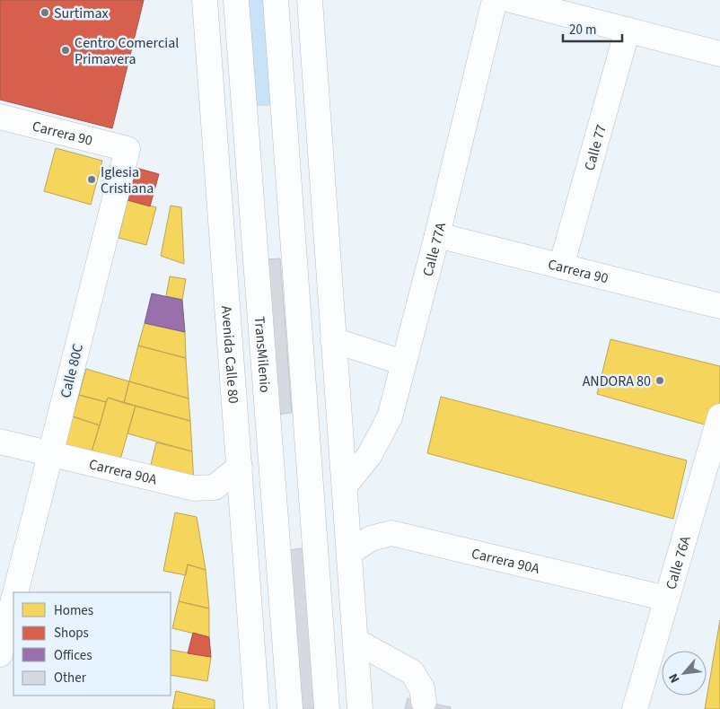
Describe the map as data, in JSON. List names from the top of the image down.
{
  "streets": {
    "main road": [
      "Carrera 90",
      "Calle 77",
      "Calle 77A",
      "Avenida Calle 80",
      "TransMilenio",
      "Calle 80C",
      "Carrera 90A",
      "Calle 76A"
    ]
  },
  "crossings": [
    ["Carrera 90", "Calle 77"],
    ["Carrera 90", "Calle 77A"],
    ["Carrera 90", "Calle 80C"],
    ["Avenida Calle 80", "Carrera 90A"],
    ["Calle 80C", "Carrera 90A"],
    ["Carrera 90A", "Calle 76A"]
  ],
  "places": [
    "Surtimax",
    "Centro Comercial Primavera",
    "Iglesia Cristiana",
    "ANDORA 80"
  ],
  "legend": [
    "Homes",
    "Shops",
    "Offices",
    "Other"
  ],
  "scale_bar": "20 m",
  "north": "bottom left"
}
